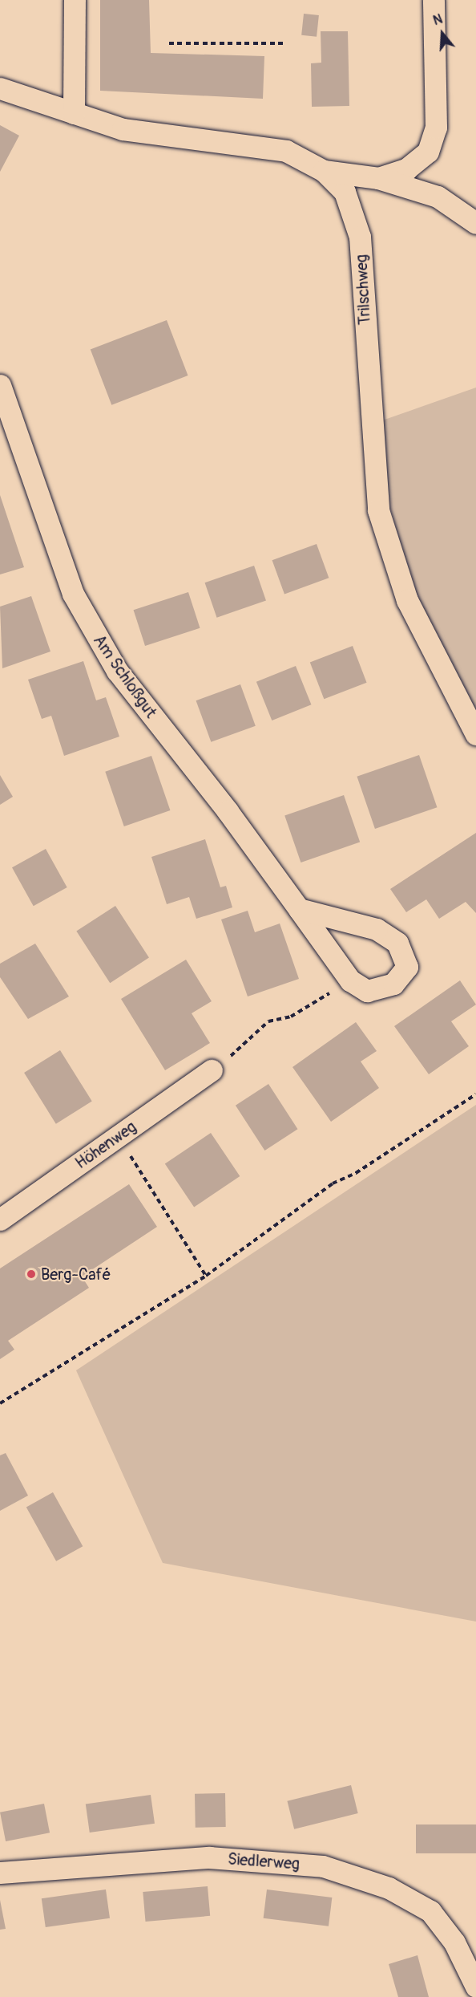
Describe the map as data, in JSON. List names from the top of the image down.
{
  "streets": {
    "street": [
      "Trilschweg",
      "Am Schloßgut",
      "Höhenweg",
      "Siedlerweg"
    ]
  },
  "places": ["Berg-Café"],
  "north": "top"
}
